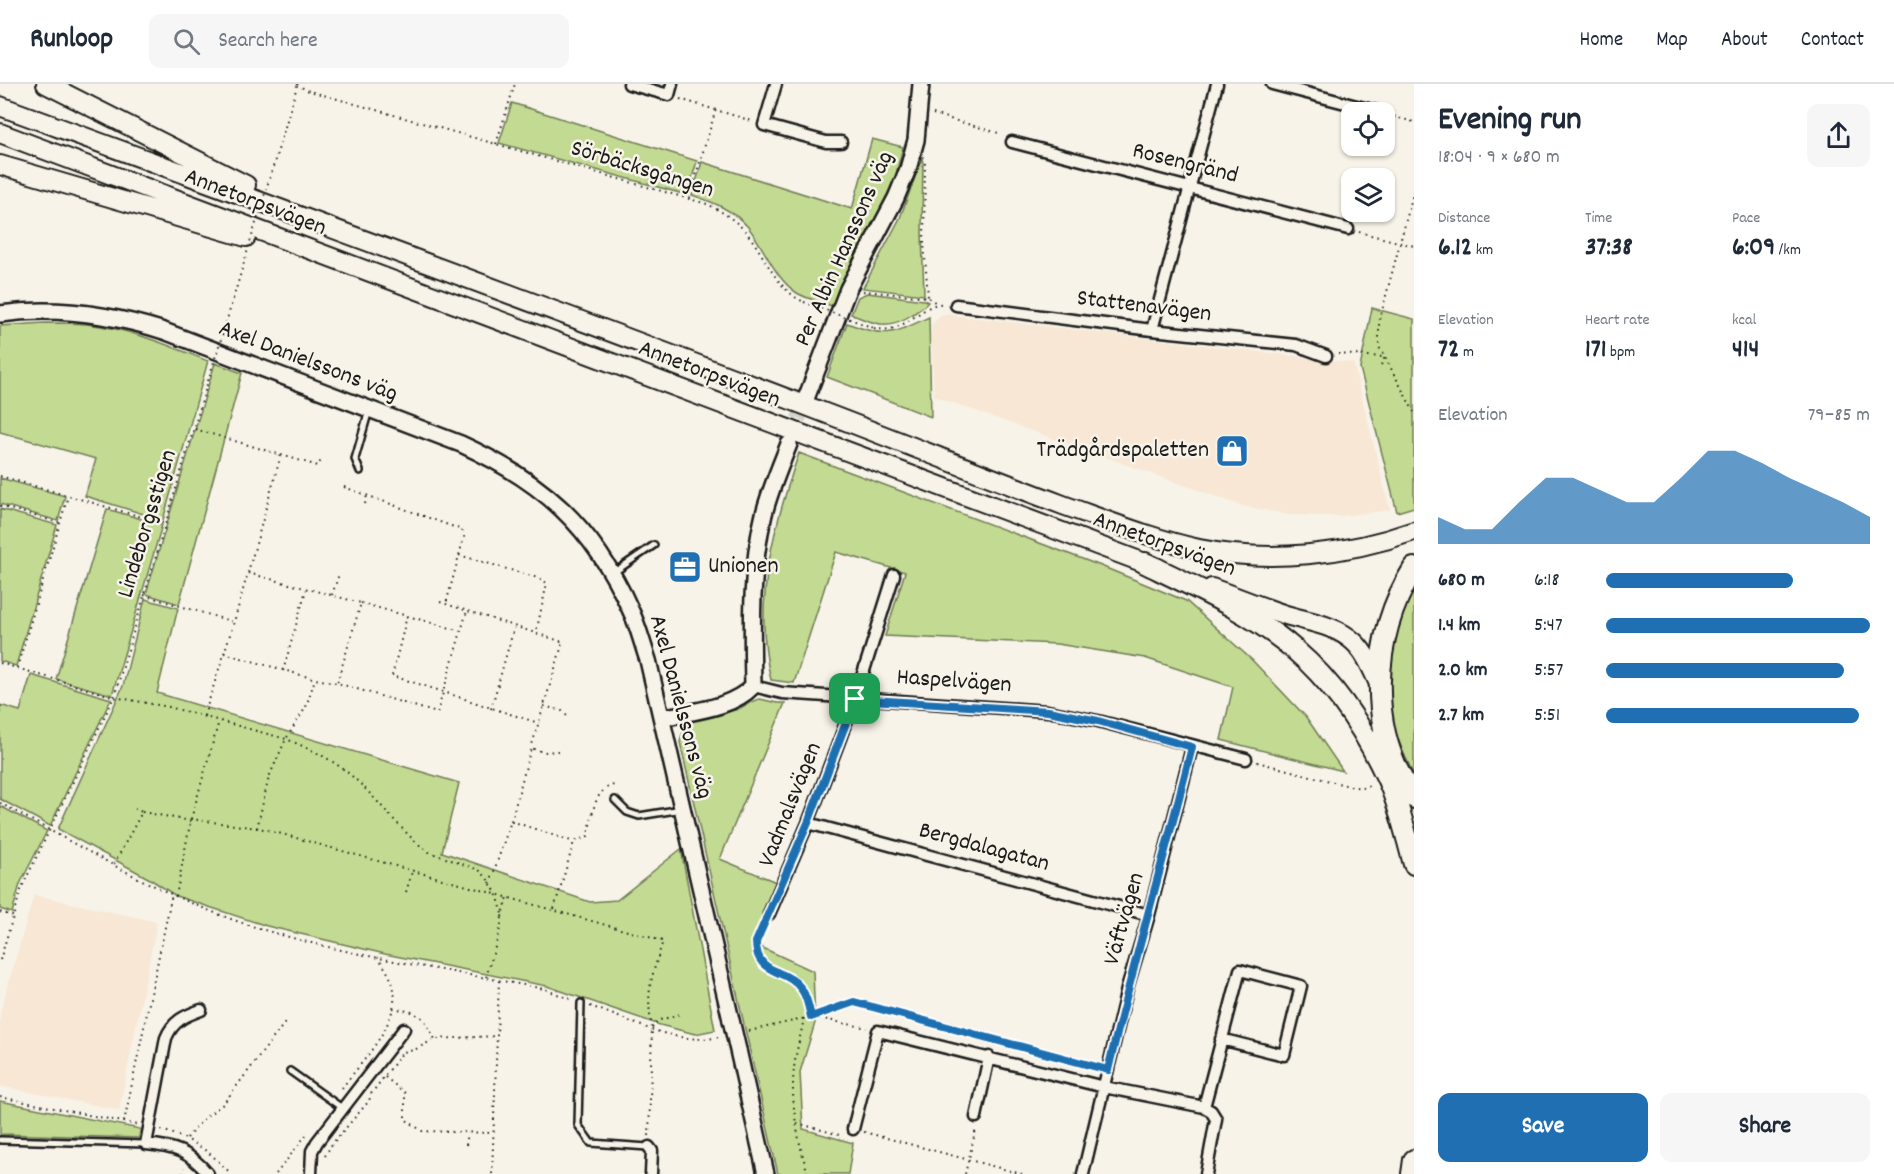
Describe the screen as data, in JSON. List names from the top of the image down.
{
  "streets": {
    "main road": ["Annetorpsvägen"],
    "street": [
      "Rosengränd",
      "Per Albin Hanssons väg",
      "Stattenavägen",
      "Axel Danielssons väg",
      "Haspelvägen",
      "Vadmalsvägen",
      "Bergdalagatan",
      "Väftvägen"
    ],
    "path": ["Sörbäcksgången", "Lindeborgsstigen"]
  },
  "crossings": [
    ["Sörbäcksgången", "Lindeborgsstigen"],
    ["Haspelvägen", "Vadmalsvägen"],
    ["Haspelvägen", "Väftvägen"],
    ["Vadmalsvägen", "Bergdalagatan"],
    ["Bergdalagatan", "Väftvägen"]
  ],
  "places": {
    "shop": ["Trädgårdspaletten"],
    "office": ["Unionen"]
  },
  "page": {
    "header": "Runloop",
    "search": "Search here",
    "nav": [
      "Home",
      "Map",
      "About",
      "Contact"
    ],
    "heading": ["Evening run", "18:04 · 9 × 680 m"],
    "stats": [
      ["Distance", "6.12 km"],
      ["Time", "37:38"],
      ["Pace", "6:09 /km"],
      ["Elevation", "72 m"],
      ["Heart rate", "171 bpm"],
      ["kcal", "414"]
    ],
    "chart": ["Elevation", "79–85 m"],
    "list": [
      {
        "name": "680 m",
        "note": "6:18"
      },
      {
        "name": "1.4 km",
        "note": "5:47"
      },
      {
        "name": "2.0 km",
        "note": "5:57"
      },
      {
        "name": "2.7 km",
        "note": "5:51"
      }
    ],
    "buttons": ["Save", "Share"]
  }
}
